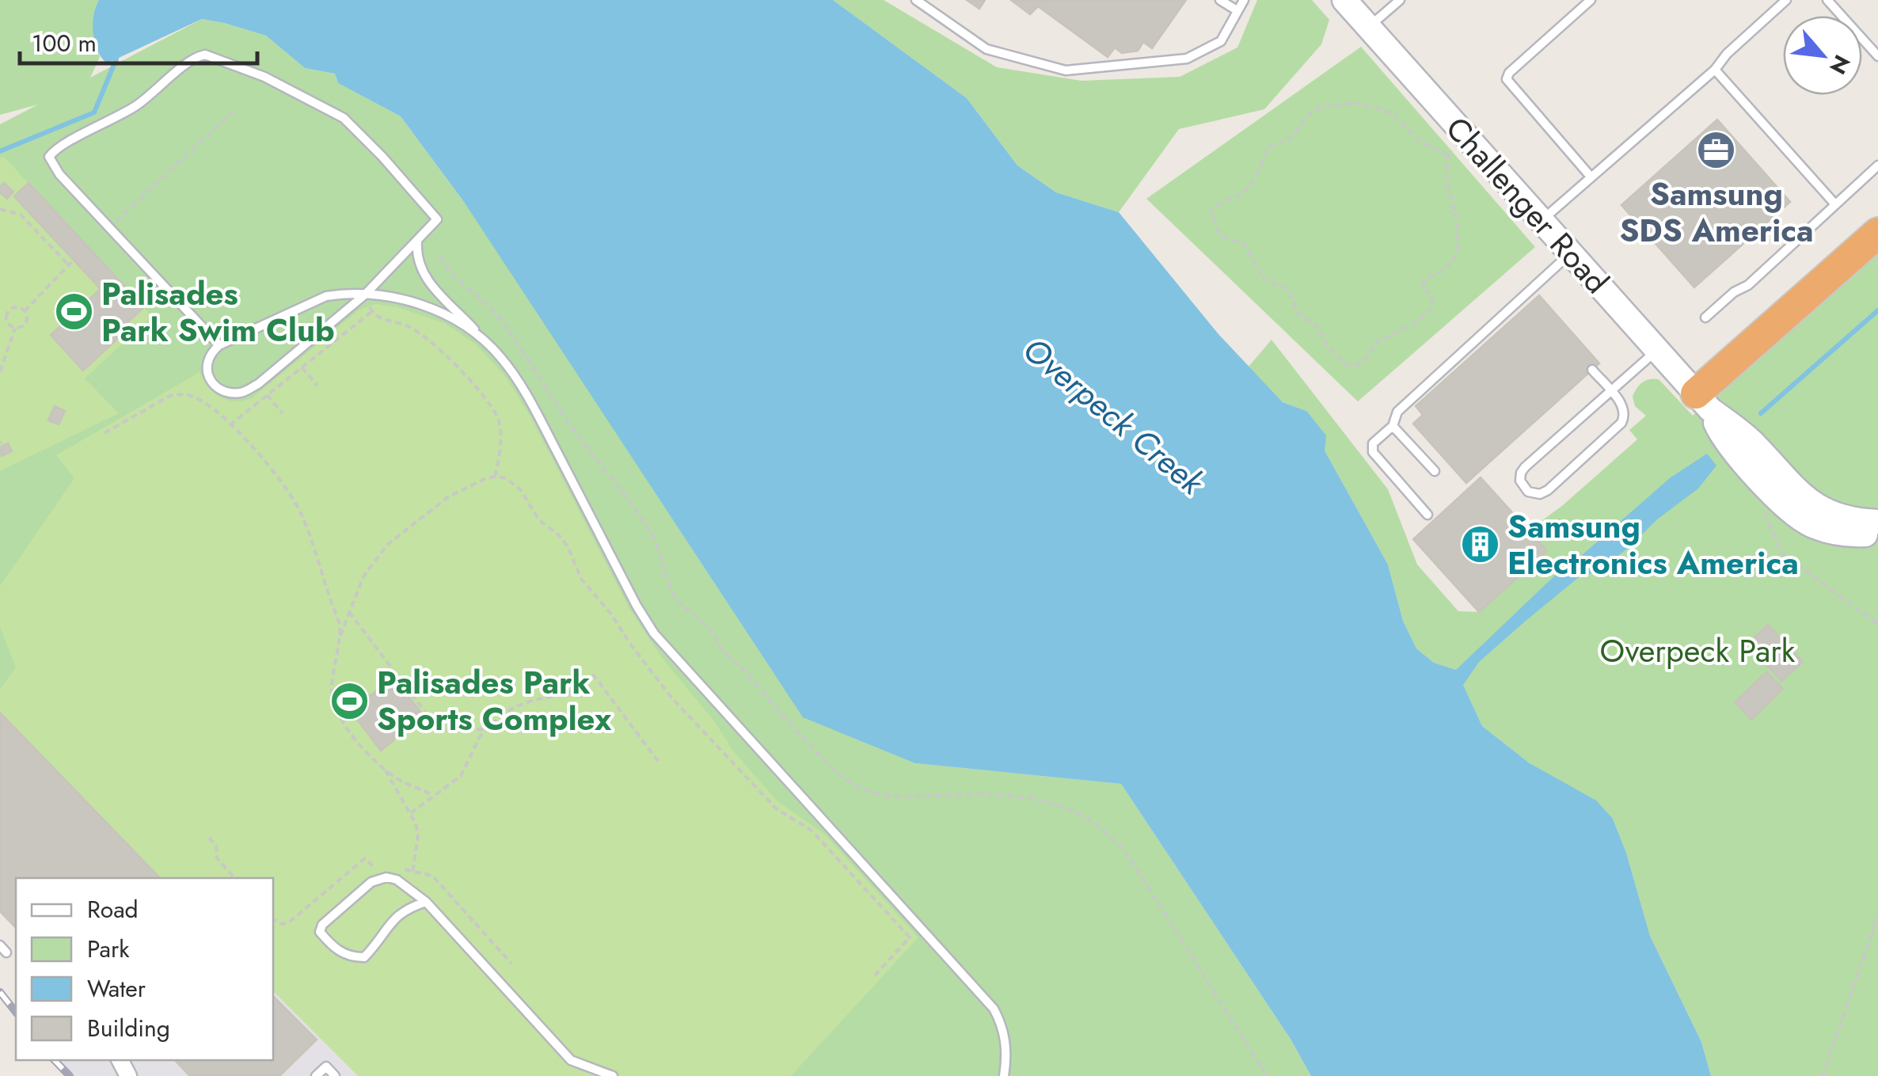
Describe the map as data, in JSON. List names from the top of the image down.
{
  "streets": {
    "main road": ["Challenger Road"]
  },
  "water": ["Overpeck Creek"],
  "parks": ["Overpeck Park"],
  "places": {
    "office": ["Samsung SDS America"],
    "sports": ["Palisades Park Swim Club", "Palisades Park Sports Complex"],
    "building": ["Samsung Electronics America"]
  },
  "legend": [
    "Road",
    "Park",
    "Water",
    "Building"
  ],
  "scale_bar": "100 m",
  "north": "bottom right"
}
